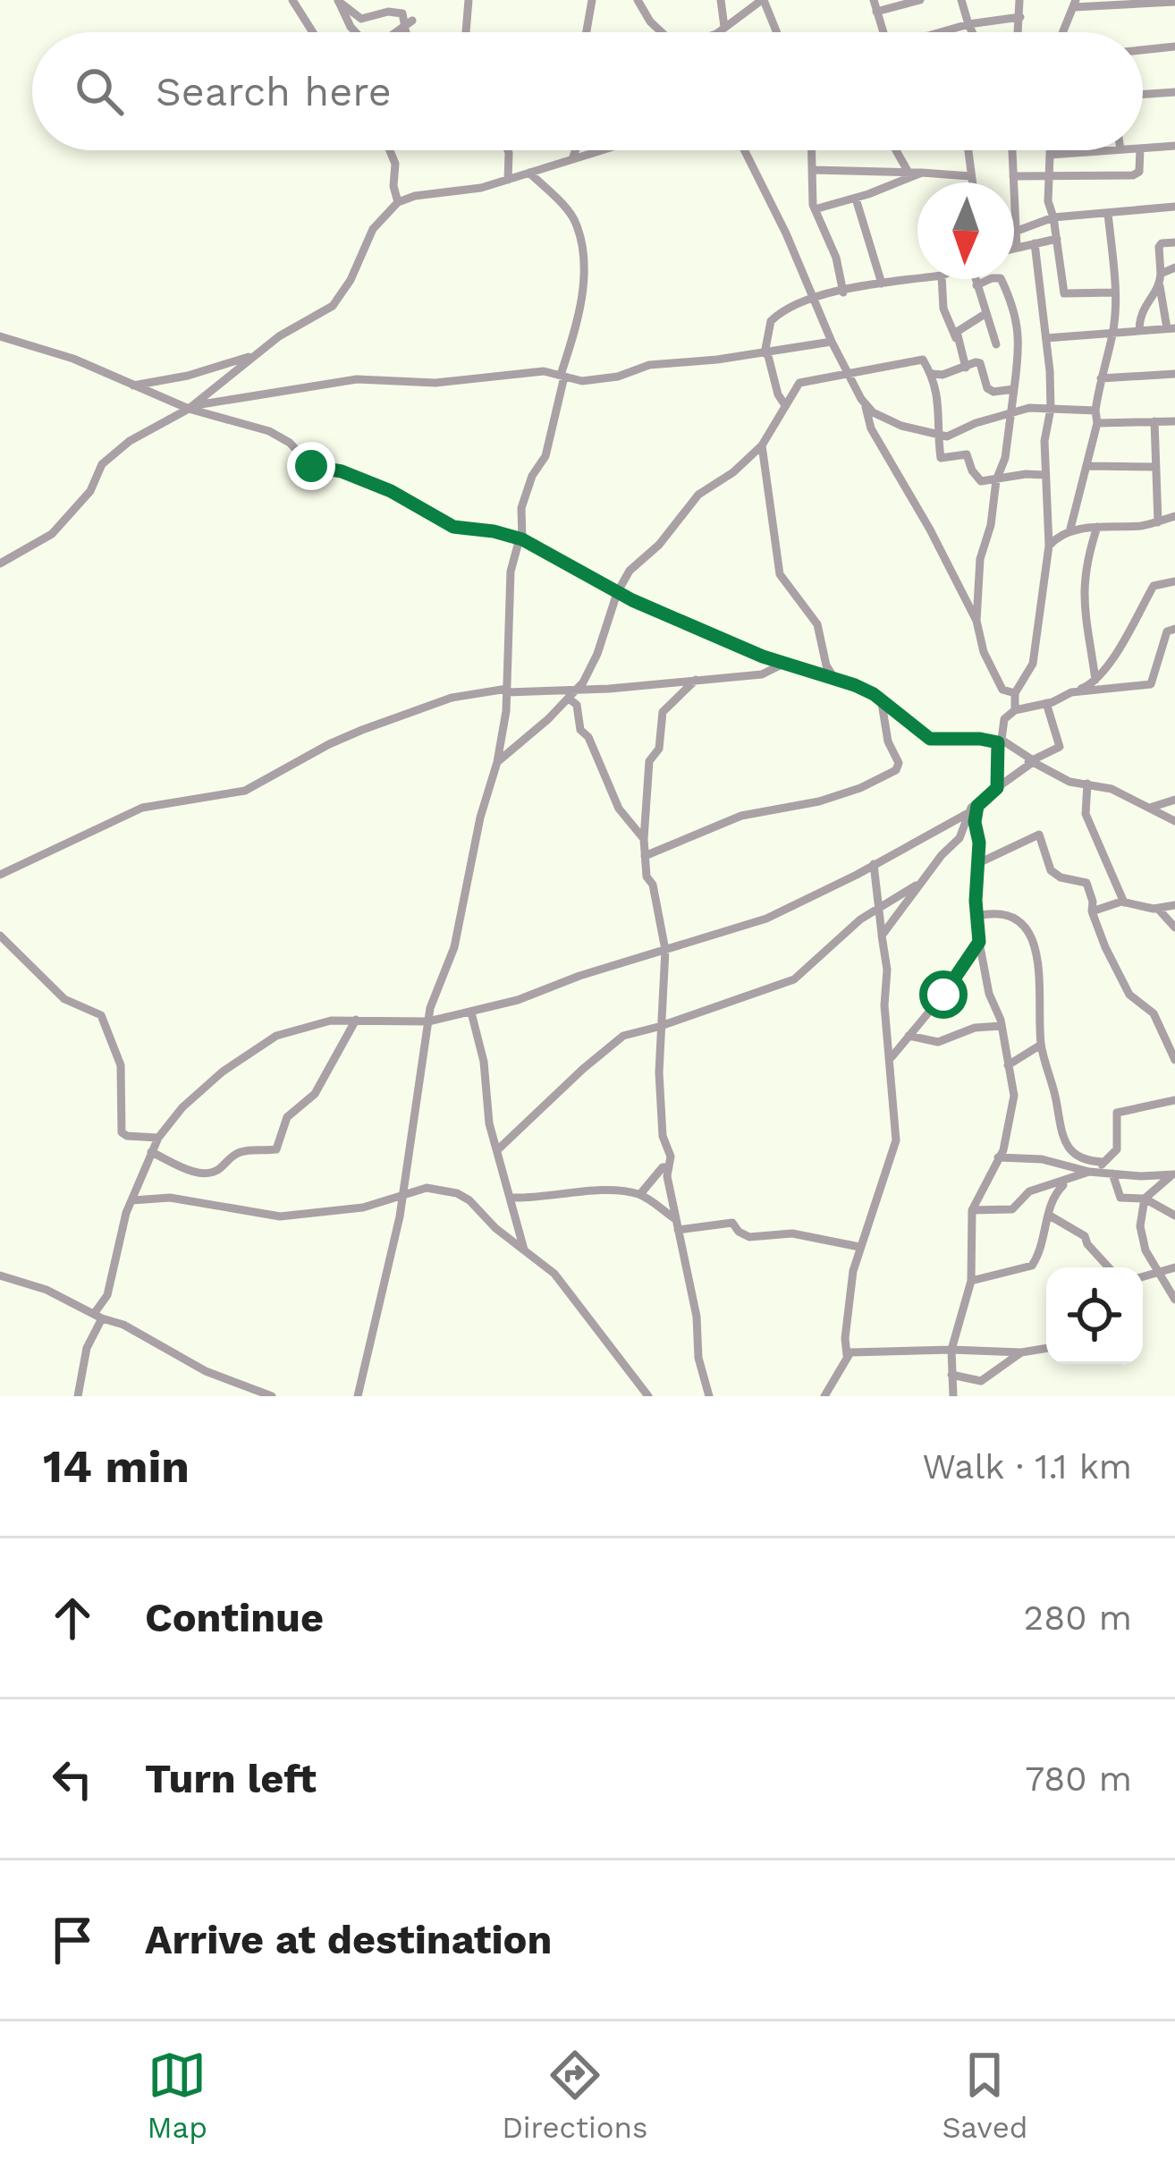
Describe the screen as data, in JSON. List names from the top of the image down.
{
  "north": "bottom",
  "page": {
    "search": "Search here",
    "heading": ["14 min", "Walk · 1.1 km"],
    "list": [
      ["Continue", "280 m"],
      ["Turn left", "780 m"],
      "Arrive at destination"
    ],
    "nav": ["Map", "Directions", "Saved"]
  }
}
